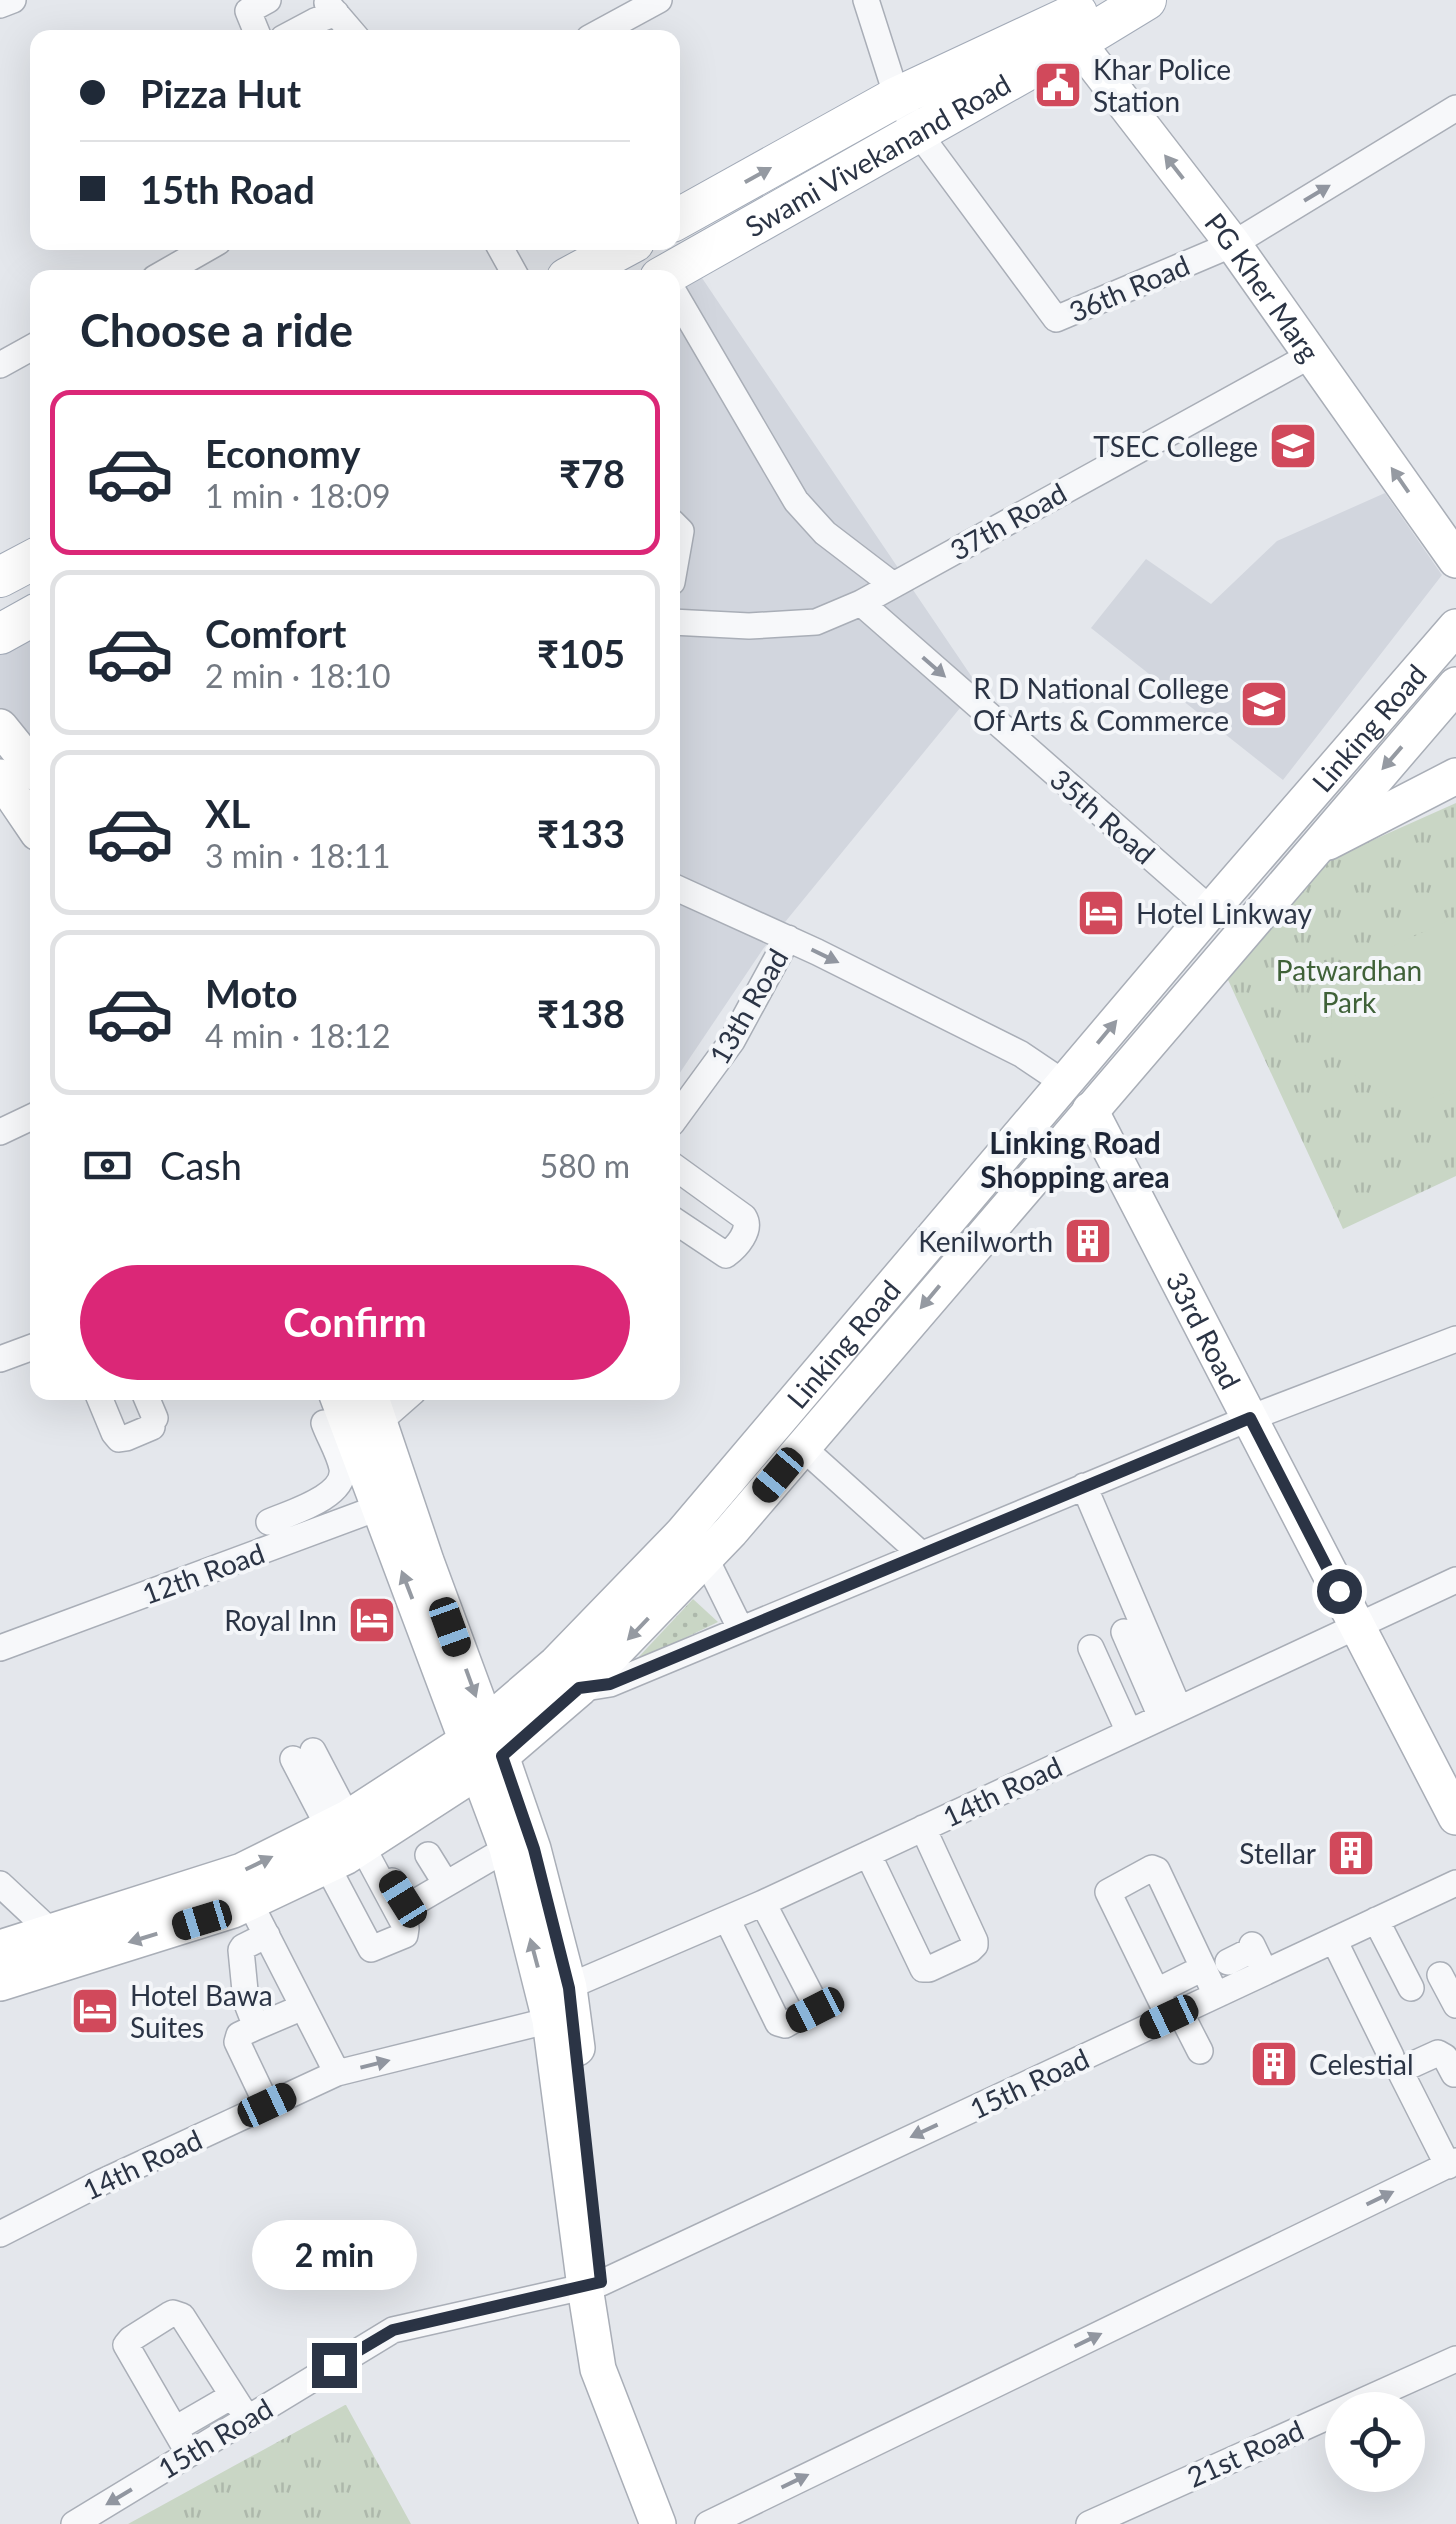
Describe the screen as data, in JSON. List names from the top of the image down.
{
  "streets": {
    "main road": [
      "Swami Vivekanand Road",
      "PG Kher Marg",
      "Linking Road",
      "33rd Road"
    ],
    "street": [
      "36th Road",
      "37th Road",
      "35th Road",
      "13th Road",
      "12th Road",
      "14th Road",
      "15th Road",
      "21st Road"
    ]
  },
  "crossings": [
    ["Swami Vivekanand Road", "36th Road"],
    ["Swami Vivekanand Road", "PG Kher Marg"],
    ["36th Road", "PG Kher Marg"],
    ["PG Kher Marg", "37th Road"],
    ["37th Road", "35th Road"],
    ["Linking Road", "35th Road"],
    ["Linking Road", "33rd Road"],
    ["33rd Road", "14th Road"]
  ],
  "one_way": [
    "36th Road",
    "PG Kher Marg",
    "35th Road",
    "15th Road"
  ],
  "districts": ["Linking Road Shopping area"],
  "parks": ["Patwardhan Park"],
  "places": {
    "public building": ["Khar Police Station"],
    "school or university": ["TSEC College", "R D National College Of Arts & Commerce"],
    "hotel": ["Hotel Linkway", "Royal Inn", "Hotel Bawa Suites"],
    "building": ["Kenilworth", "Stellar", "Celestial"]
  },
  "page": {
    "banner": ["Pizza Hut", "15th Road"],
    "heading": "Choose a ride",
    "list": [
      {
        "name": "Economy",
        "note": "1 min · 18:09",
        "value": "₹78"
      },
      {
        "name": "Comfort",
        "note": "2 min · 18:10",
        "value": "₹105"
      },
      {
        "name": "XL",
        "note": "3 min · 18:11",
        "value": "₹133"
      },
      {
        "name": "Moto",
        "note": "4 min · 18:12",
        "value": "₹138"
      }
    ],
    "pay": ["Cash", "580 m"],
    "buttons": "Confirm",
    "bubble": "2 min"
  }
}
